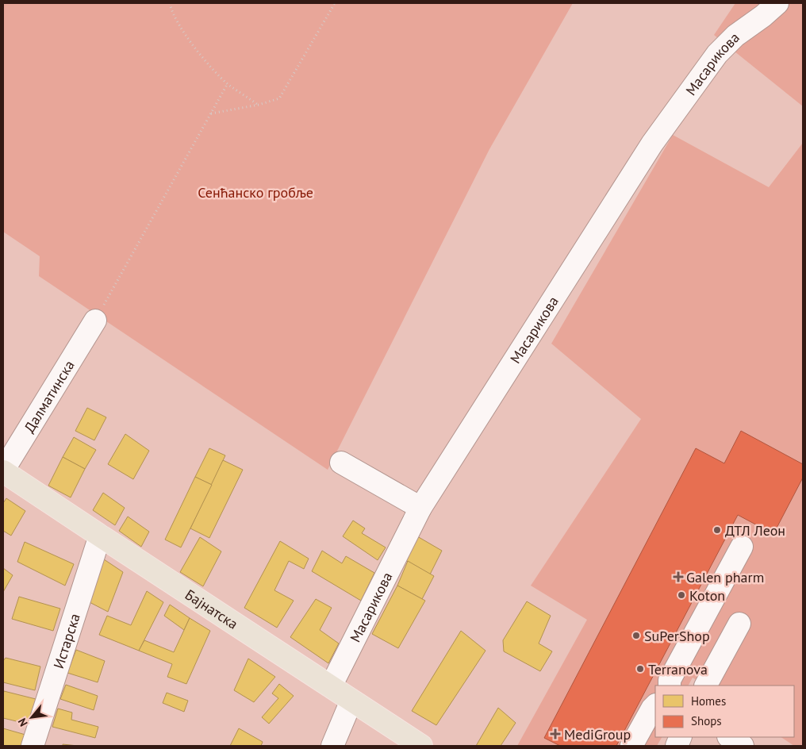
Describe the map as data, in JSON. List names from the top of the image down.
{
  "streets": {
    "main road": ["Бајнатска"],
    "street": ["Масарикова", "Далматинска", "Истарска"]
  },
  "crossings": [
    ["Масарикова", "Бајнатска"],
    ["Далматинска", "Бајнатска"],
    ["Бајнатска", "Истарска"]
  ],
  "parks": ["Сенћанско гробље"],
  "places": {
    "other": [
      "ДТЛ Леон",
      "Koton",
      "SuPerShop",
      "Terranova"
    ],
    "health": ["Galen pharm", "MediGroup"]
  },
  "legend": ["Homes", "Shops"],
  "north": "bottom left"
}
